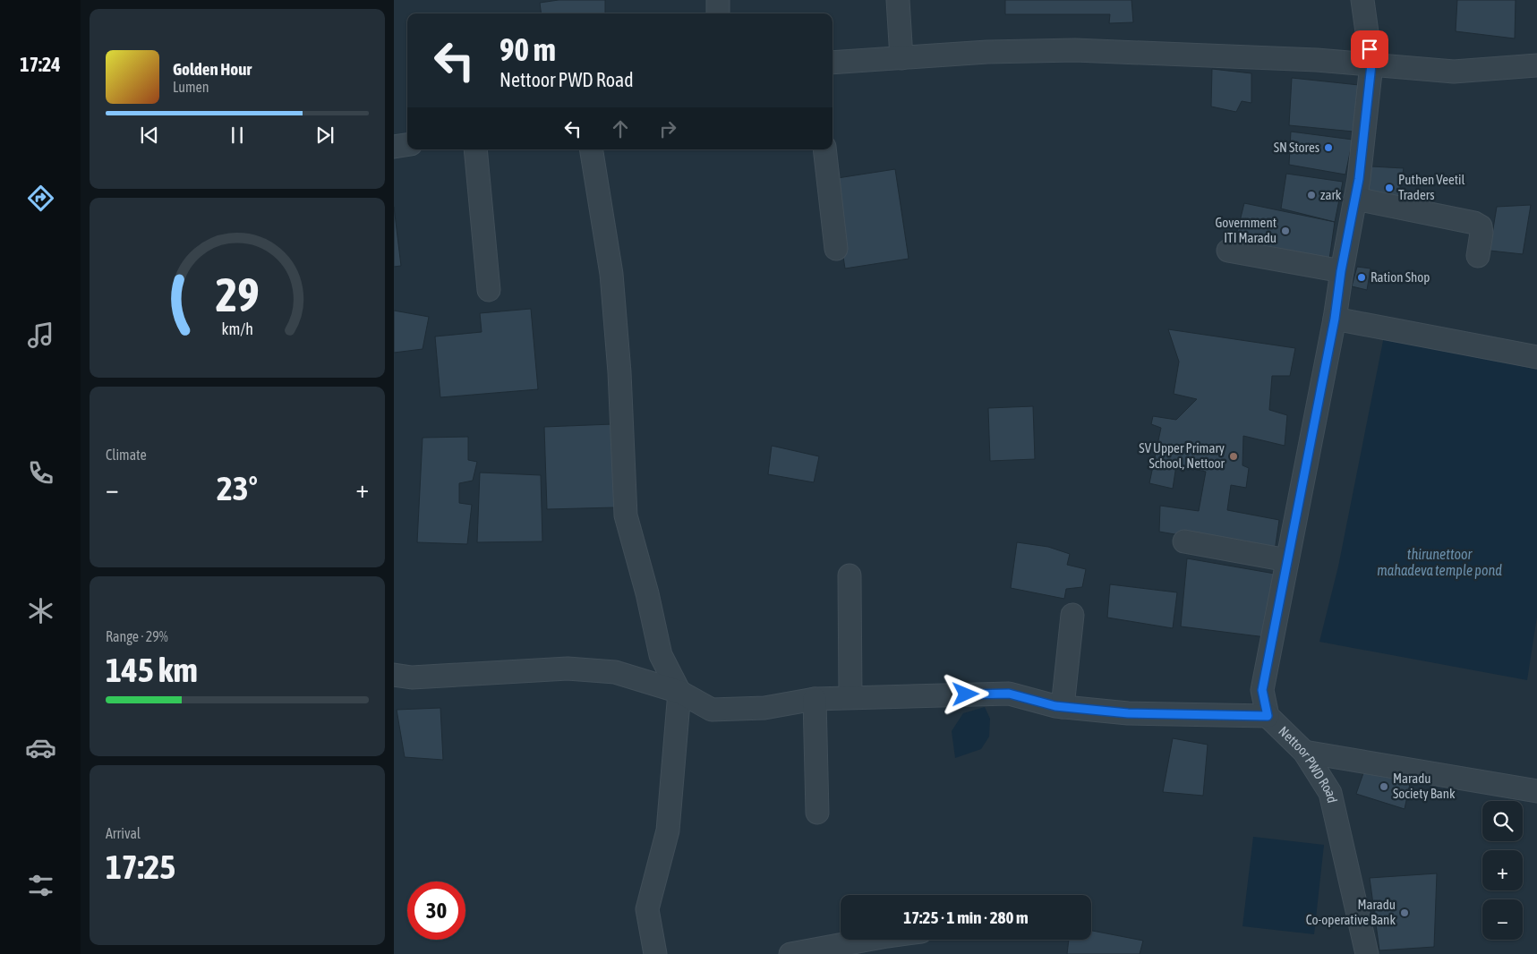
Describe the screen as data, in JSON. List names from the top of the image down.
{
  "streets": {
    "street": ["Nettoor PWD Road"]
  },
  "water": ["thirunettoor mahadeva temple pond"],
  "places": [
    "SN Stores",
    "Puthen Veetil Traders",
    "zark",
    "Government ITI Maradu",
    "Ration Shop",
    "SV Upper Primary School, Nettoor",
    "Maradu Society Bank",
    "Maradu Co-operative Bank"
  ],
  "page": {
    "tabs": "17:24",
    "turn": ["90 m", "Nettoor PWD Road"],
    "song": ["Golden Hour", "Lumen"],
    "tile": [
      "Climate",
      ["Range · 29%", "145 km"],
      ["Arrival", "17:25"]
    ],
    "heat": ["−", "23°", "+"],
    "map_buttons": ["+", "−"],
    "limit": "30",
    "trip": "17:25 · 1 min · 280 m",
    "gauge": ["29", "km/h"]
  }
}
